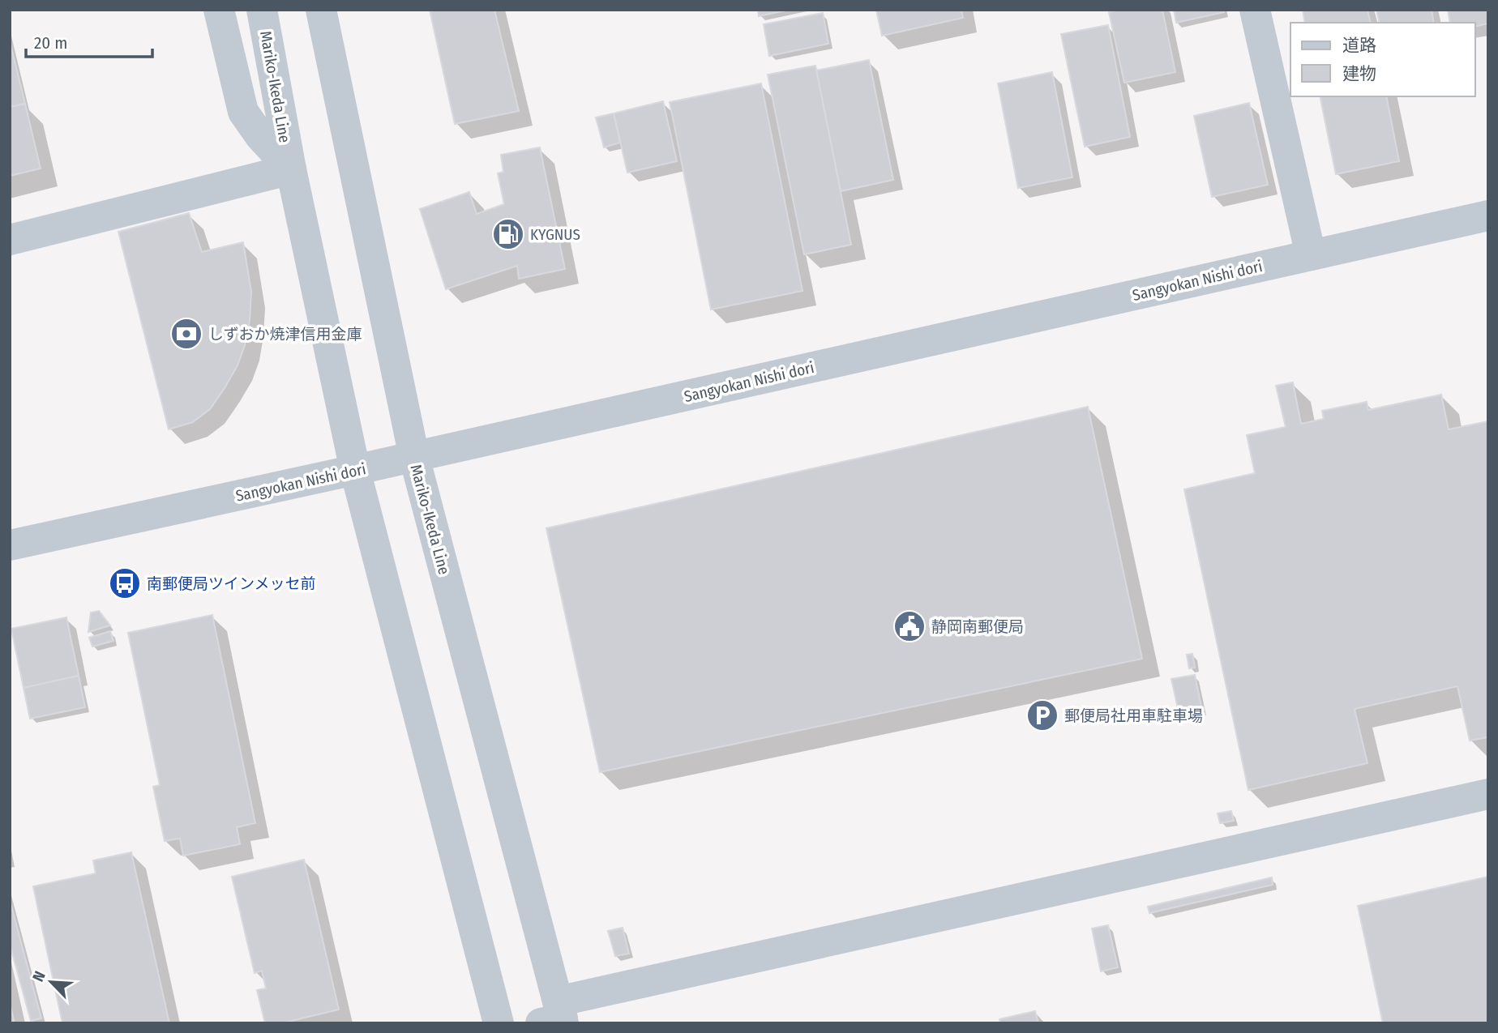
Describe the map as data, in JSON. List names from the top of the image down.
{
  "streets": {
    "street": ["Mariko-Ikeda Line", "Sangyokan Nishi dori"]
  },
  "crossings": [
    ["Mariko-Ikeda Line", "Sangyokan Nishi dori"]
  ],
  "places": {
    "fuel station": ["KYGNUS"],
    "bank": ["しずおか焼津信用金庫"],
    "bus stop": ["南郵便局ツインメッセ前"],
    "public building": ["静岡南郵便局"],
    "parking": ["郵便局社用車駐車場"]
  },
  "legend": ["道路", "建物"],
  "scale_bar": "20 m",
  "north": "top left"
}
